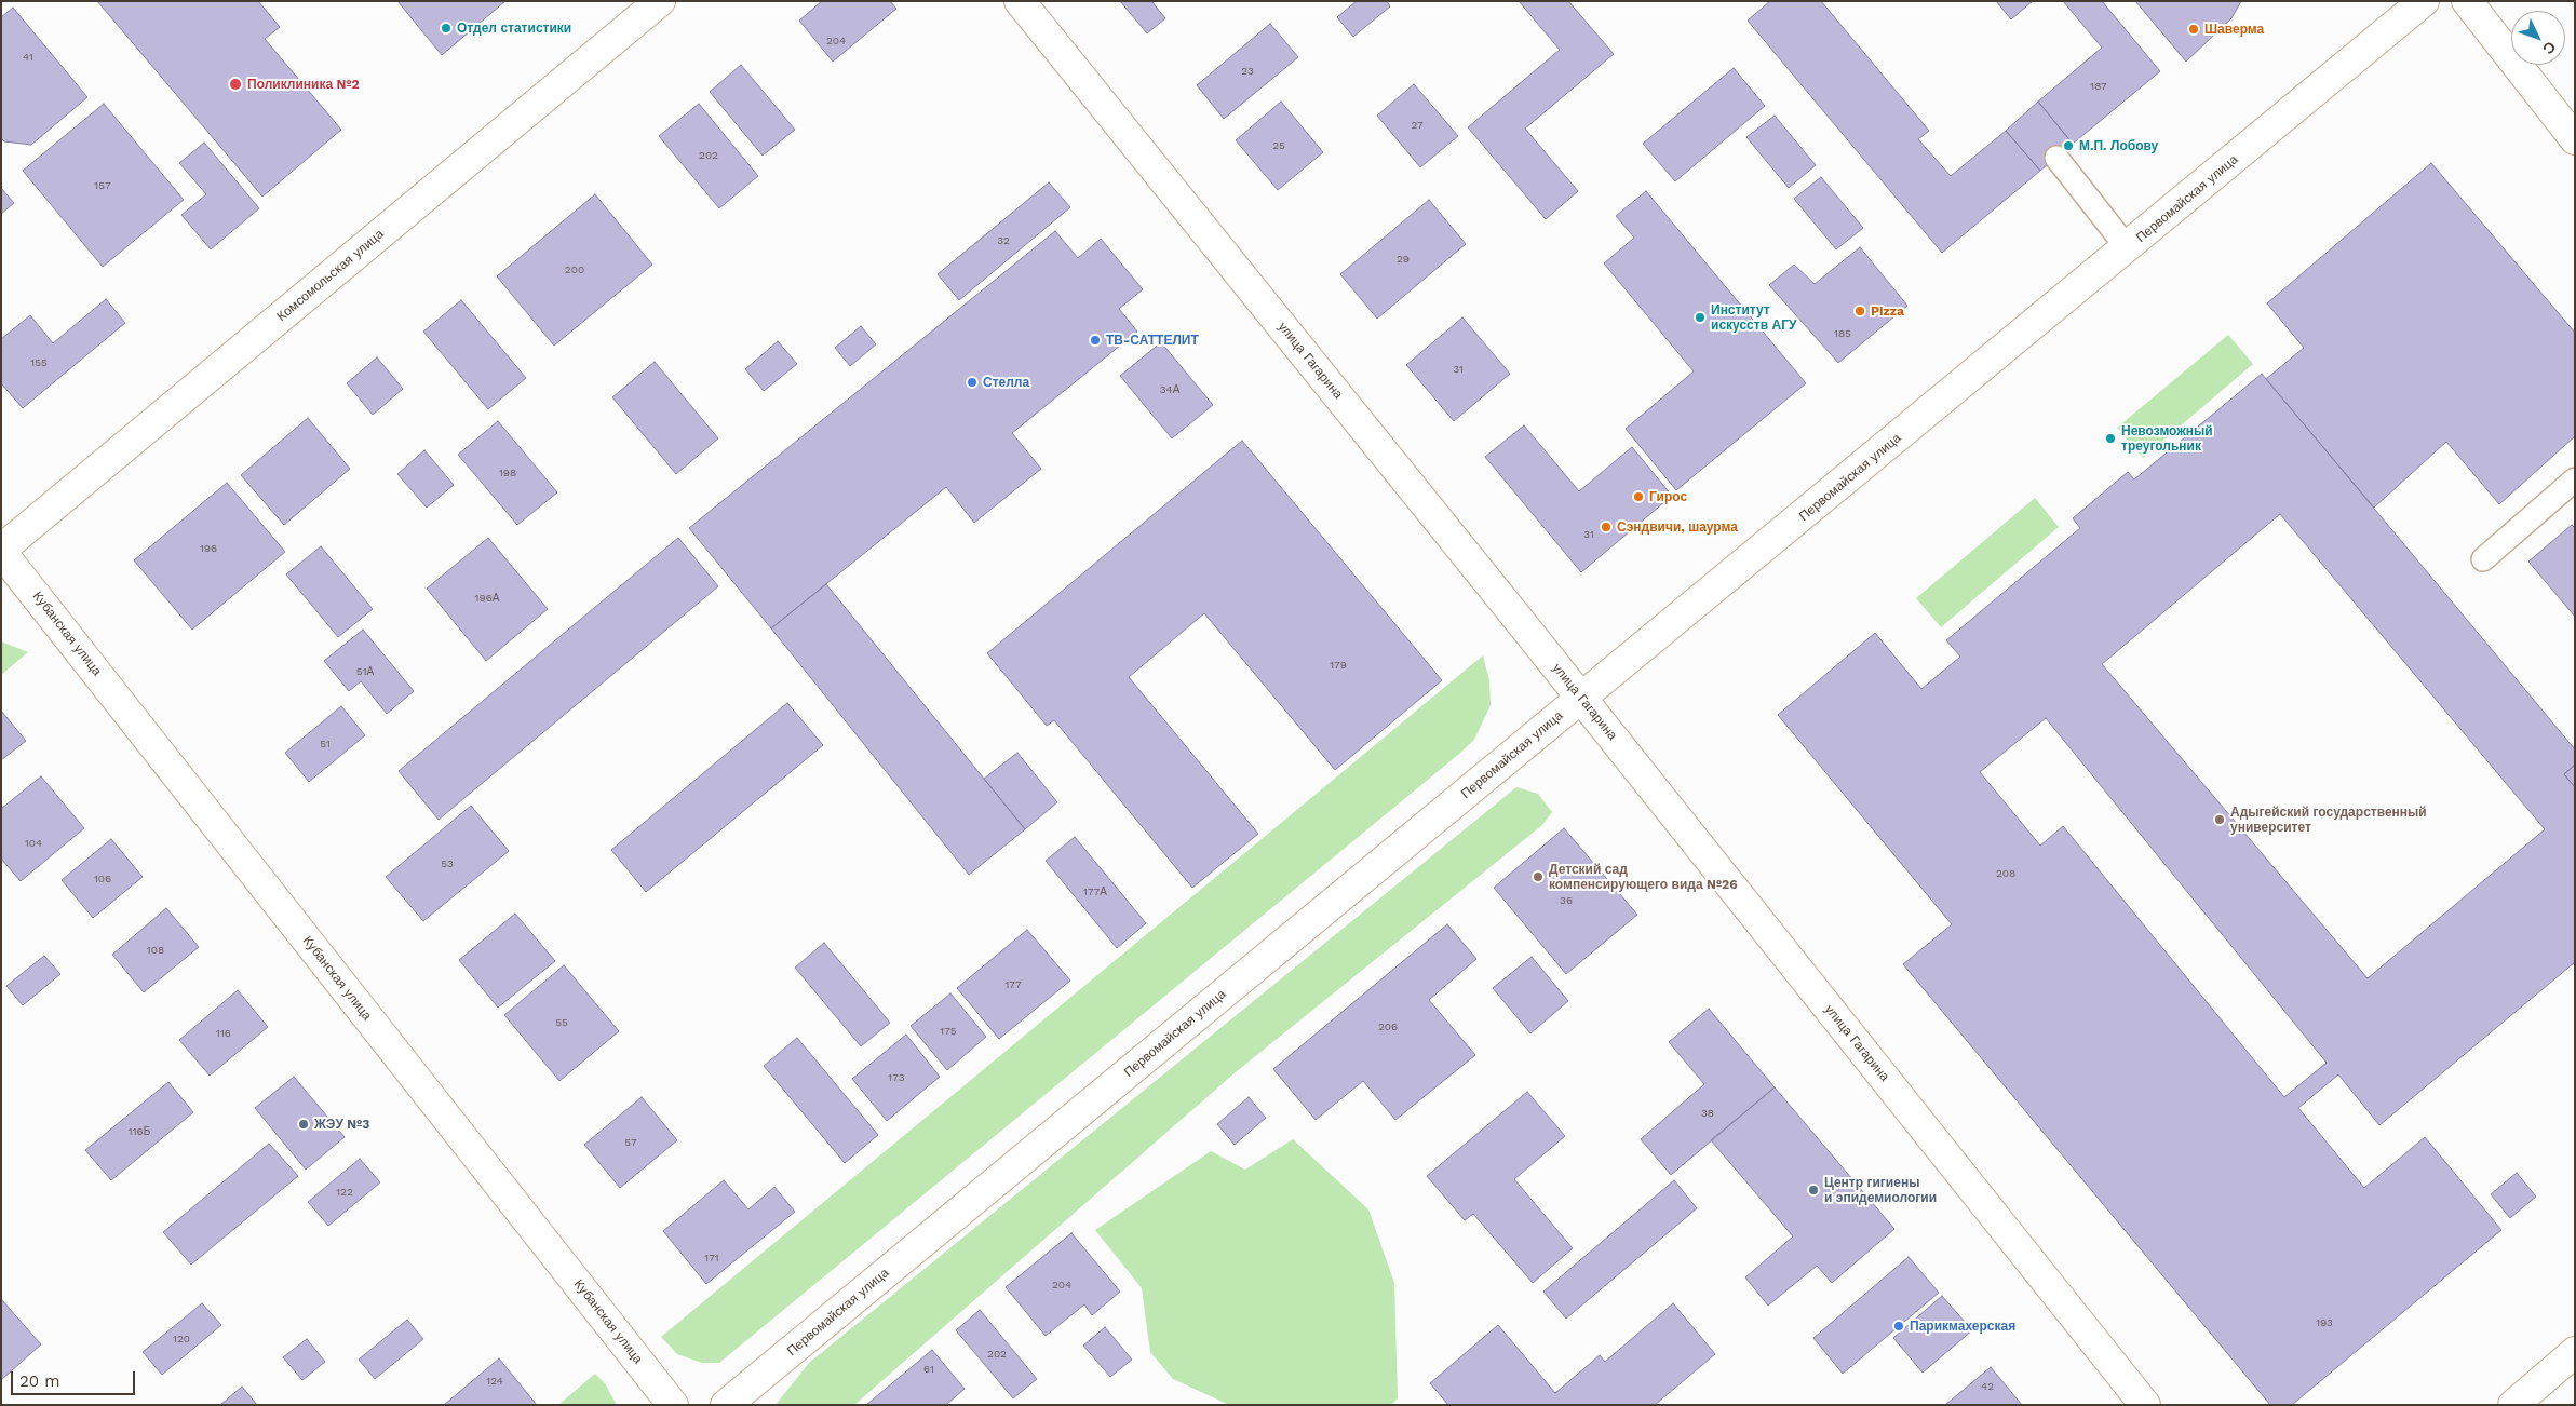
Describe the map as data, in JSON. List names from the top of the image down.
{
  "streets": {
    "street": [
      "Первомайская улица",
      "Комсомольская улица",
      "улица Гагарина",
      "Кубанская улица"
    ]
  },
  "crossings": [
    ["Первомайская улица", "улица Гагарина"],
    ["Комсомольская улица", "Кубанская улица"]
  ],
  "places": [
    "Отдел статистики",
    "Шаверма",
    "Поликлиника №2",
    "М.П. Лобову",
    "Pizza",
    "Институт искусств АГУ",
    "ТВ-САТТЕЛИТ",
    "Стелла",
    "Невозможный треугольник",
    "Гирос",
    "Сэндвичи, шаурма",
    "Адыгейский государственный университет",
    "Детский сад компенсирующего вида №26",
    "ЖЭУ №3",
    "Центр гигиены и эпидемиологии",
    "Парикмахерская"
  ],
  "house_numbers": [
    "204",
    "41",
    "23",
    "187",
    "27",
    "25",
    "202",
    "157",
    "32",
    "29",
    "200",
    "185",
    "155",
    "31",
    "34А",
    "198",
    "31",
    "196",
    "196А",
    "179",
    "51А",
    "51",
    "104",
    "53",
    "208",
    "106",
    "177А",
    "36",
    "108",
    "177",
    "55",
    "206",
    "175",
    "116",
    "173",
    "38",
    "116Б",
    "57",
    "122",
    "171",
    "204",
    "193",
    "120",
    "202",
    "61",
    "124",
    "42"
  ],
  "scale_bar": "20 m",
  "north": "bottom right"
}
